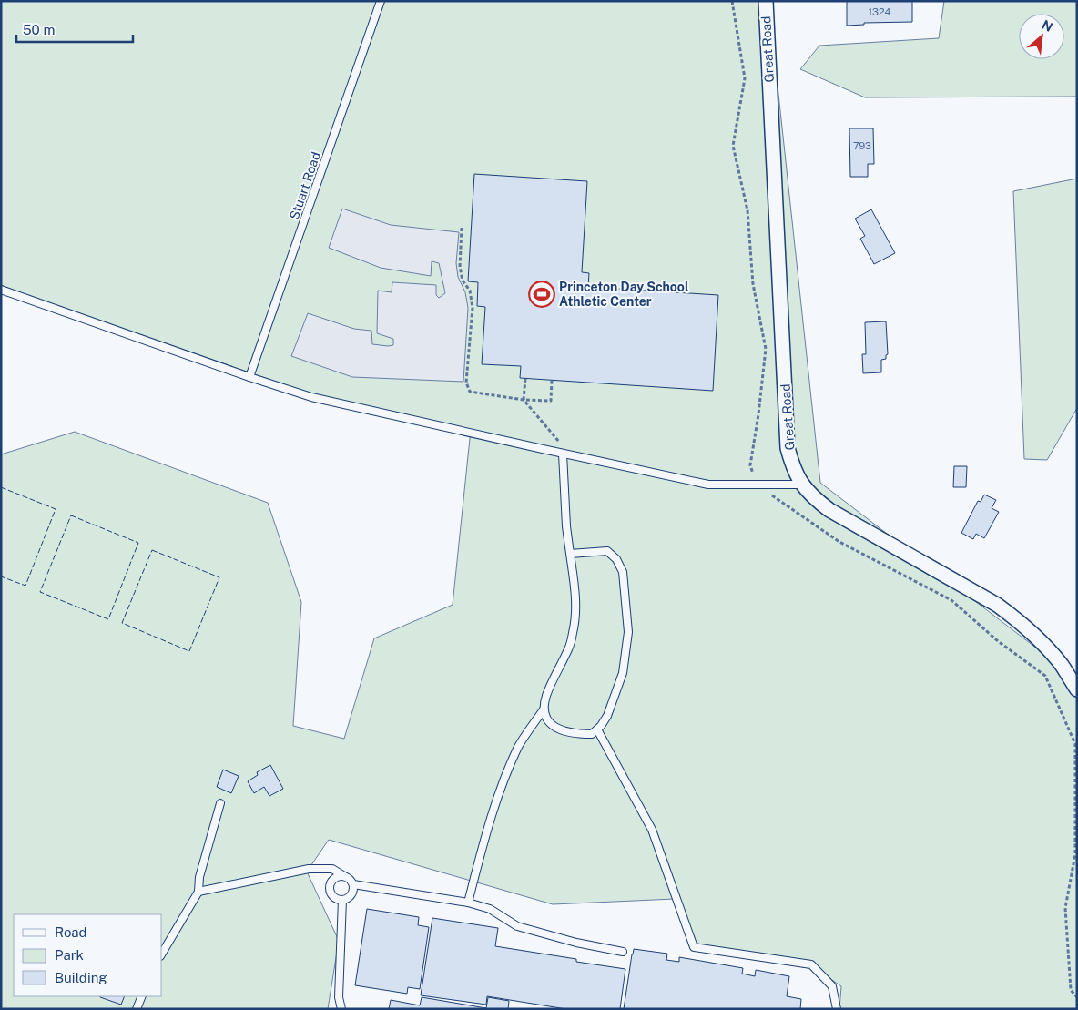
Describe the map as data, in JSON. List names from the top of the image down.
{
  "streets": {
    "street": ["Great Road"],
    "lane": ["Stuart Road"]
  },
  "places": {
    "sports": ["Princeton Day School Athletic Center"]
  },
  "house_numbers": ["1324", "793"],
  "legend": ["Road", "Park", "Building"],
  "scale_bar": "50 m",
  "north": "top right"
}
